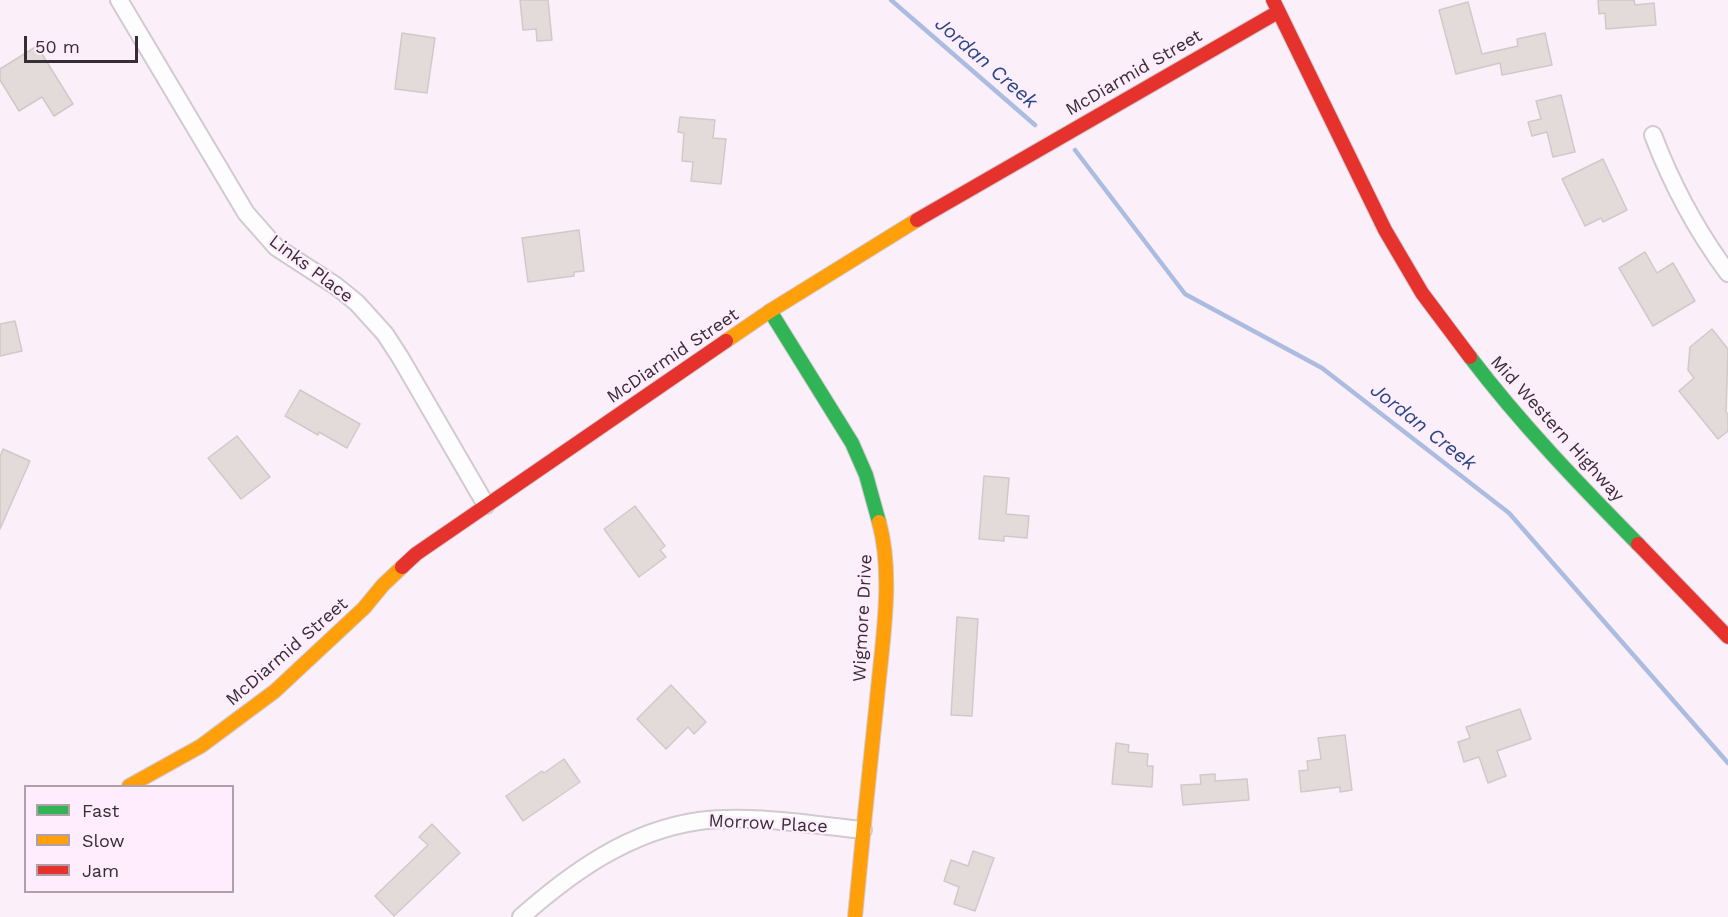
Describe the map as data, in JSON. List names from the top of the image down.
{
  "streets": {
    "main road": ["McDiarmid Street", "Mid Western Highway", "Wigmore Drive"],
    "street": ["Links Place", "Morrow Place"]
  },
  "crossings": [
    ["McDiarmid Street", "Links Place"],
    ["McDiarmid Street", "Mid Western Highway"],
    ["McDiarmid Street", "Wigmore Drive"],
    ["Wigmore Drive", "Morrow Place"]
  ],
  "water": ["Jordan Creek"],
  "legend": ["Fast", "Slow", "Jam"],
  "scale_bar": "50 m"
}
